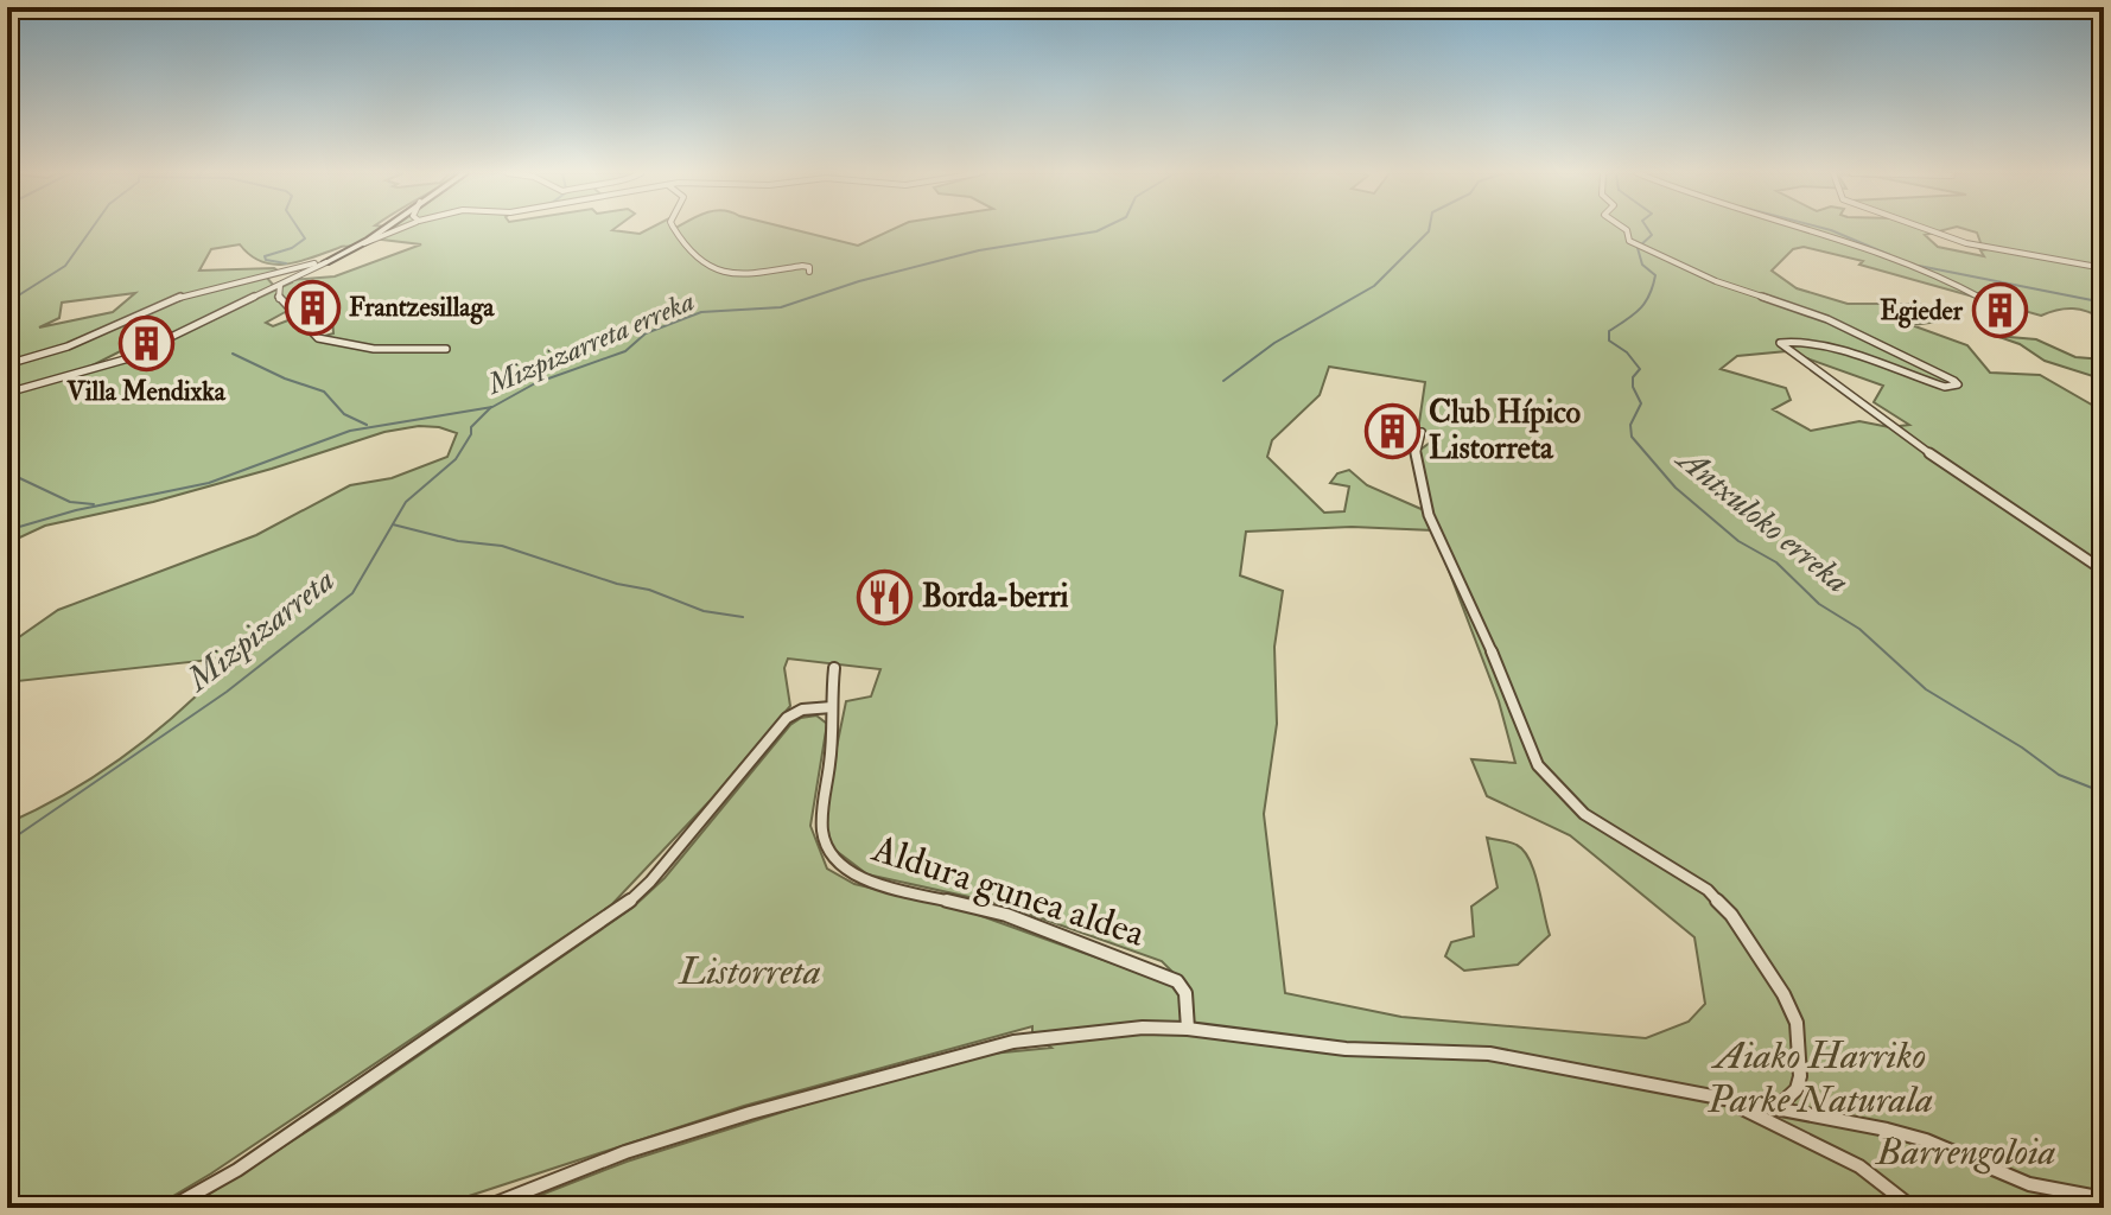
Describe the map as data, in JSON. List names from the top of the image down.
{
  "streets": {
    "street": ["Aldura gunea aldea"]
  },
  "water": ["Mizpizarreta erreka", "Antxuloko erreka", "Mizpizarreta"],
  "parks": ["Listorreta", "Aiako Harriko Parke Naturala", "Barrengoloia"],
  "places": {
    "building": [
      "Frantzesillaga",
      "Egieder",
      "Villa Mendixka",
      "Club Hípico Listorreta"
    ],
    "restaurant": ["Borda-berri"]
  }
}
